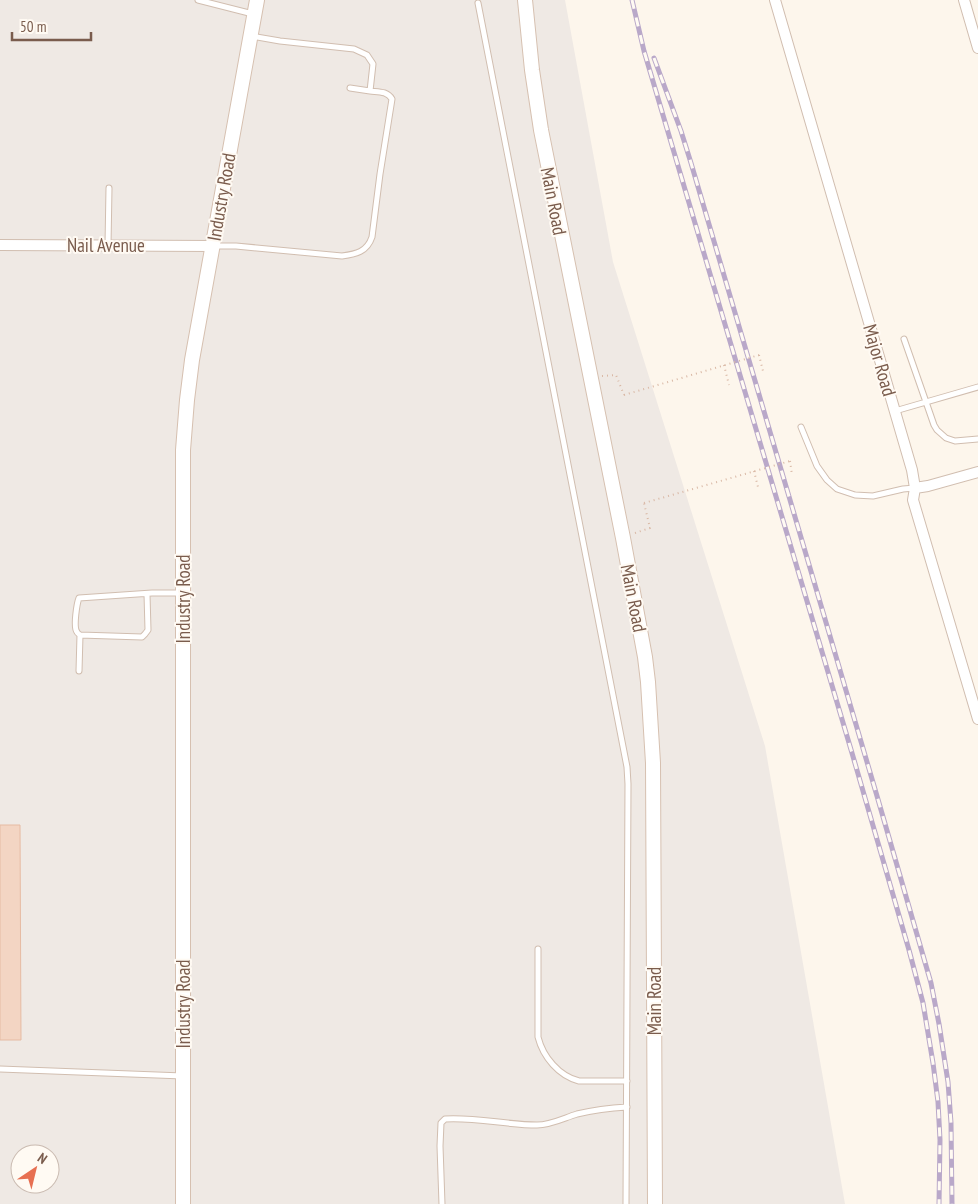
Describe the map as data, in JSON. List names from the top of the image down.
{
  "streets": {
    "main road": ["Industry Road", "Main Road"],
    "street": ["Nail Avenue", "Major Road"]
  },
  "crossings": [
    ["Industry Road", "Nail Avenue"]
  ],
  "scale_bar": "50 m",
  "north": "top right"
}
